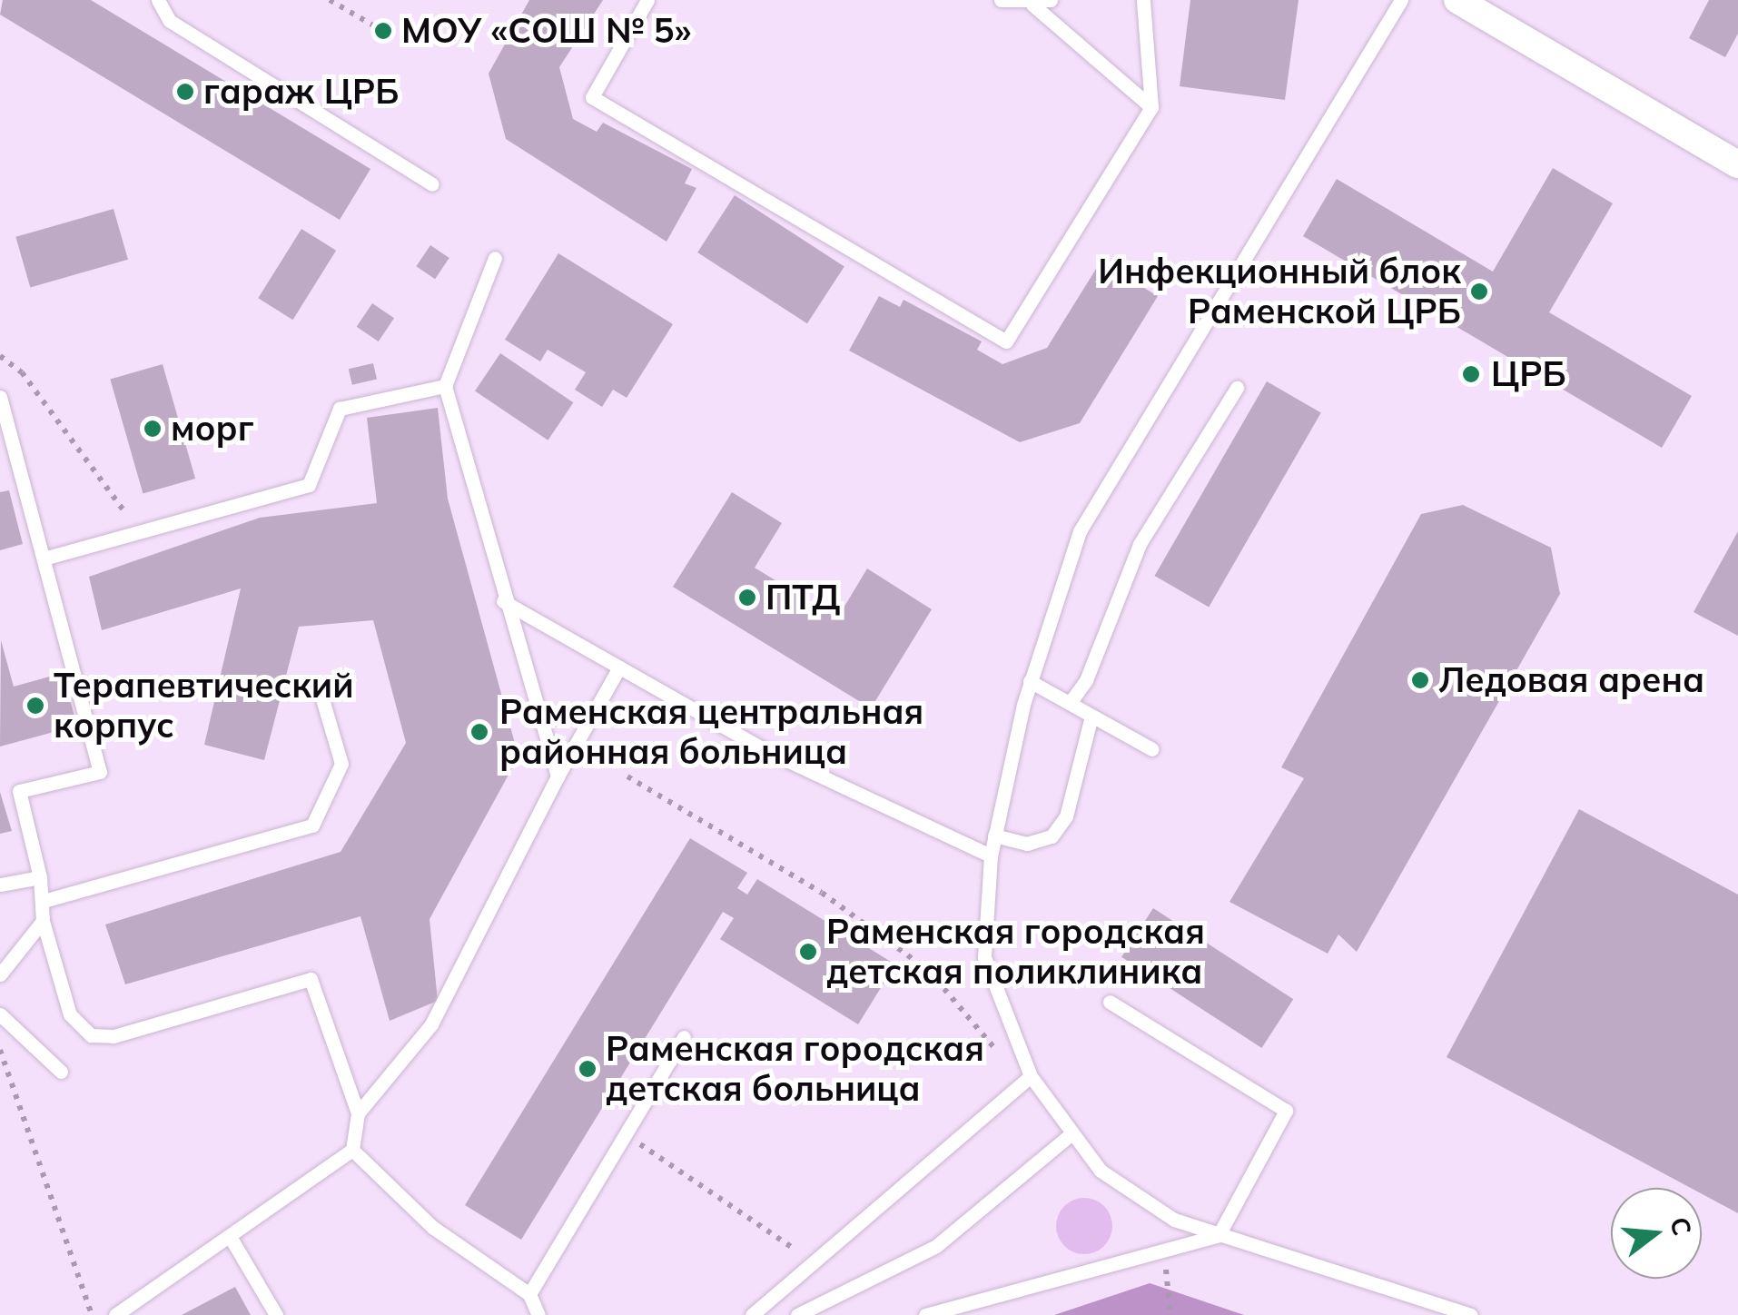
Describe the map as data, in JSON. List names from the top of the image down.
{
  "places": [
    "МОУ «СОШ № 5»",
    "гараж ЦРБ",
    "Инфекционный блок Раменской ЦРБ",
    "ЦРБ",
    "морг",
    "ПТД",
    "Ледовая арена",
    "Терапевтический корпус",
    "Раменская центральная районная больница",
    "Раменская городская детская поликлиника",
    "Раменская городская детская больница"
  ],
  "north": "right"
}
